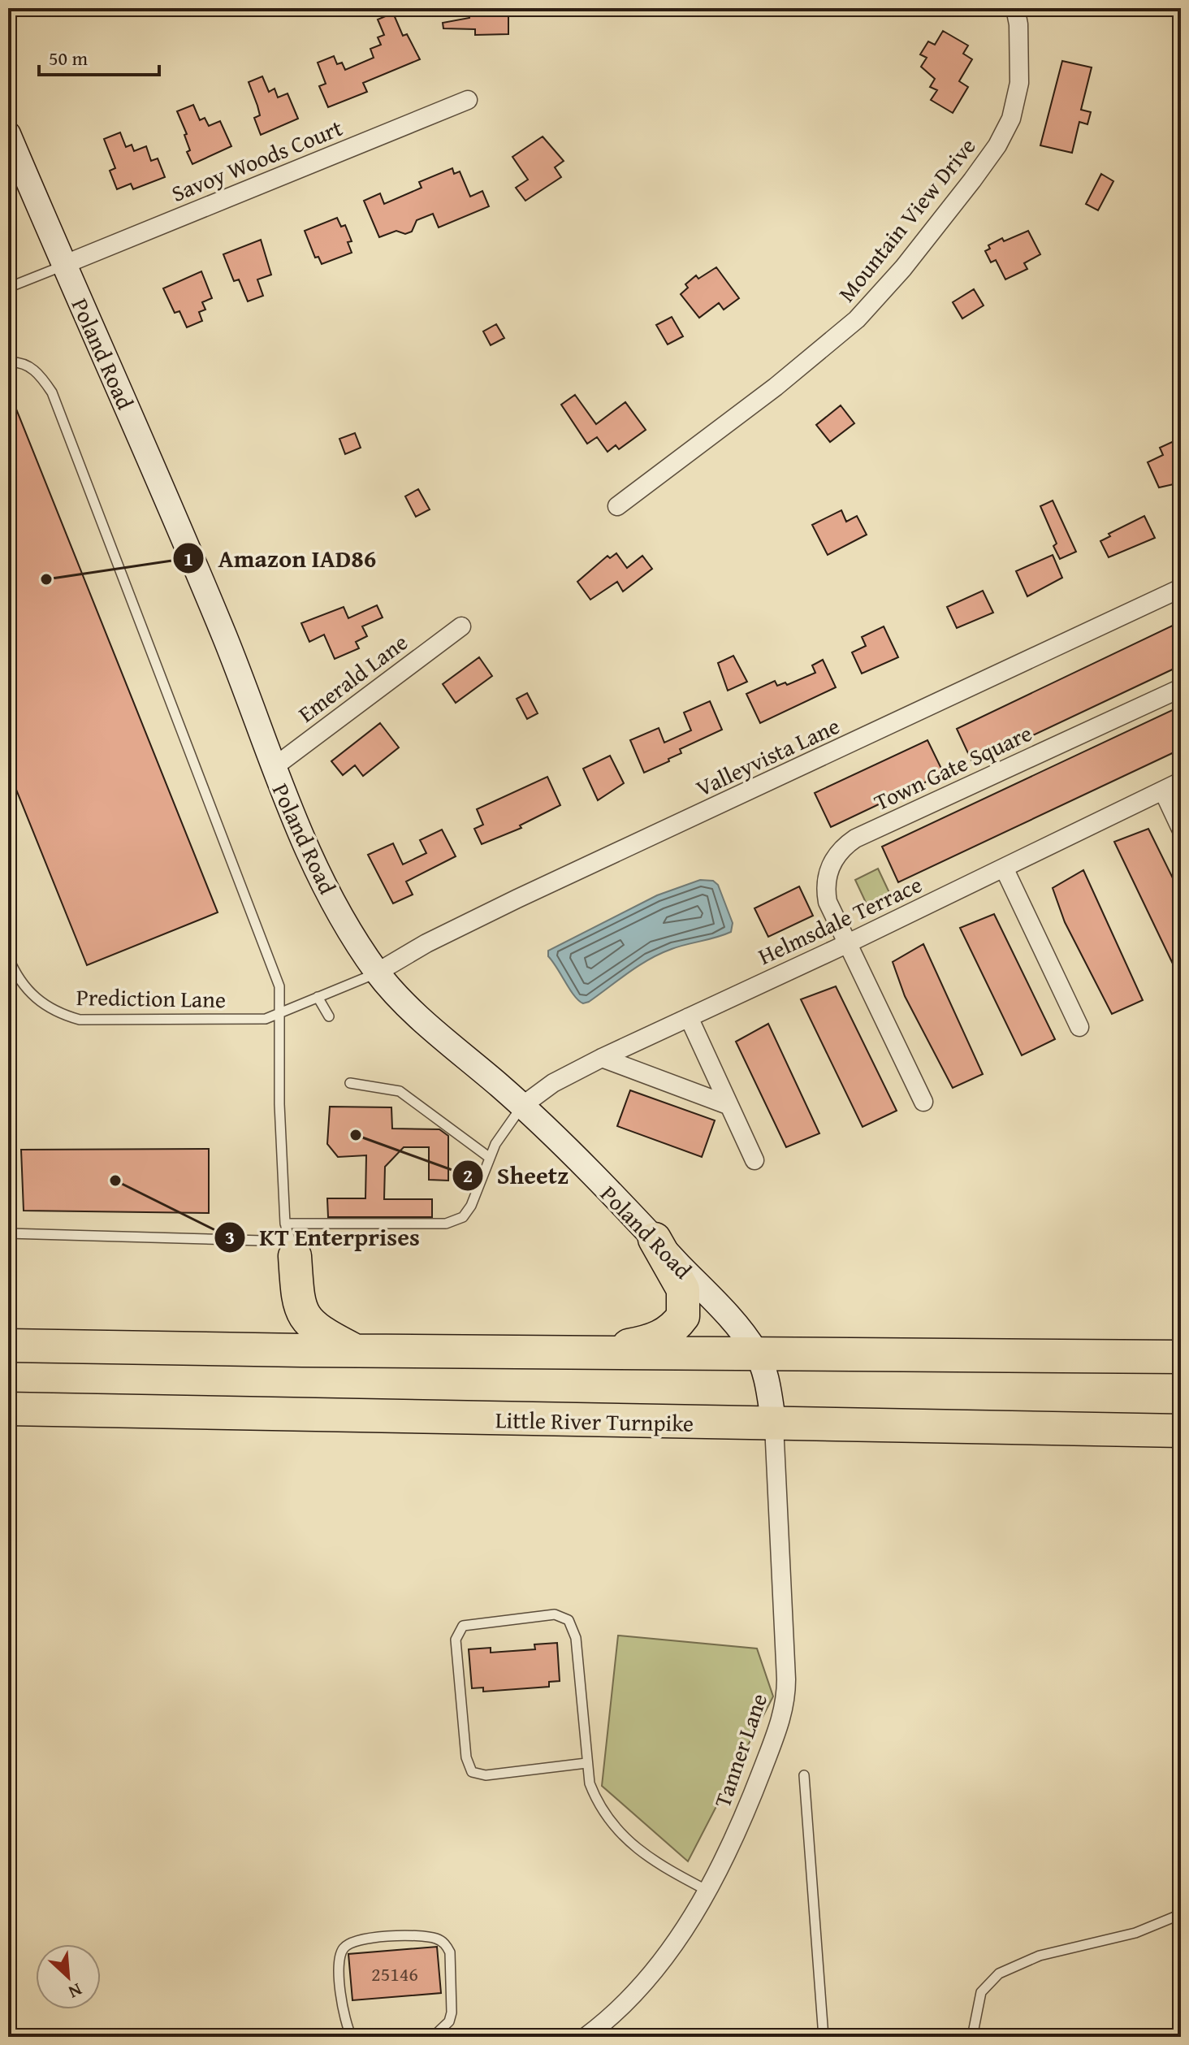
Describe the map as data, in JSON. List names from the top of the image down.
{
  "streets": {
    "highway": ["Little River Turnpike"],
    "street": [
      "Savoy Woods Court",
      "Mountain View Drive",
      "Poland Road",
      "Emerald Lane",
      "Valleyvista Lane",
      "Town Gate Square",
      "Helmsdale Terrace",
      "Tanner Lane"
    ],
    "lane": ["Prediction Lane"]
  },
  "crossings": [
    ["Savoy Woods Court", "Poland Road"],
    ["Poland Road", "Emerald Lane"],
    ["Poland Road", "Valleyvista Lane"],
    ["Poland Road", "Helmsdale Terrace"],
    ["Poland Road", "Prediction Lane"],
    ["Poland Road", "Little River Turnpike"],
    ["Poland Road", "Tanner Lane"],
    ["Valleyvista Lane", "Prediction Lane"],
    ["Town Gate Square", "Helmsdale Terrace"],
    ["Little River Turnpike", "Tanner Lane"]
  ],
  "places": ["Amazon IAD86", "Sheetz", "KT Enterprises"],
  "house_numbers": ["25146"],
  "scale_bar": "50 m",
  "north": "bottom right"
}
